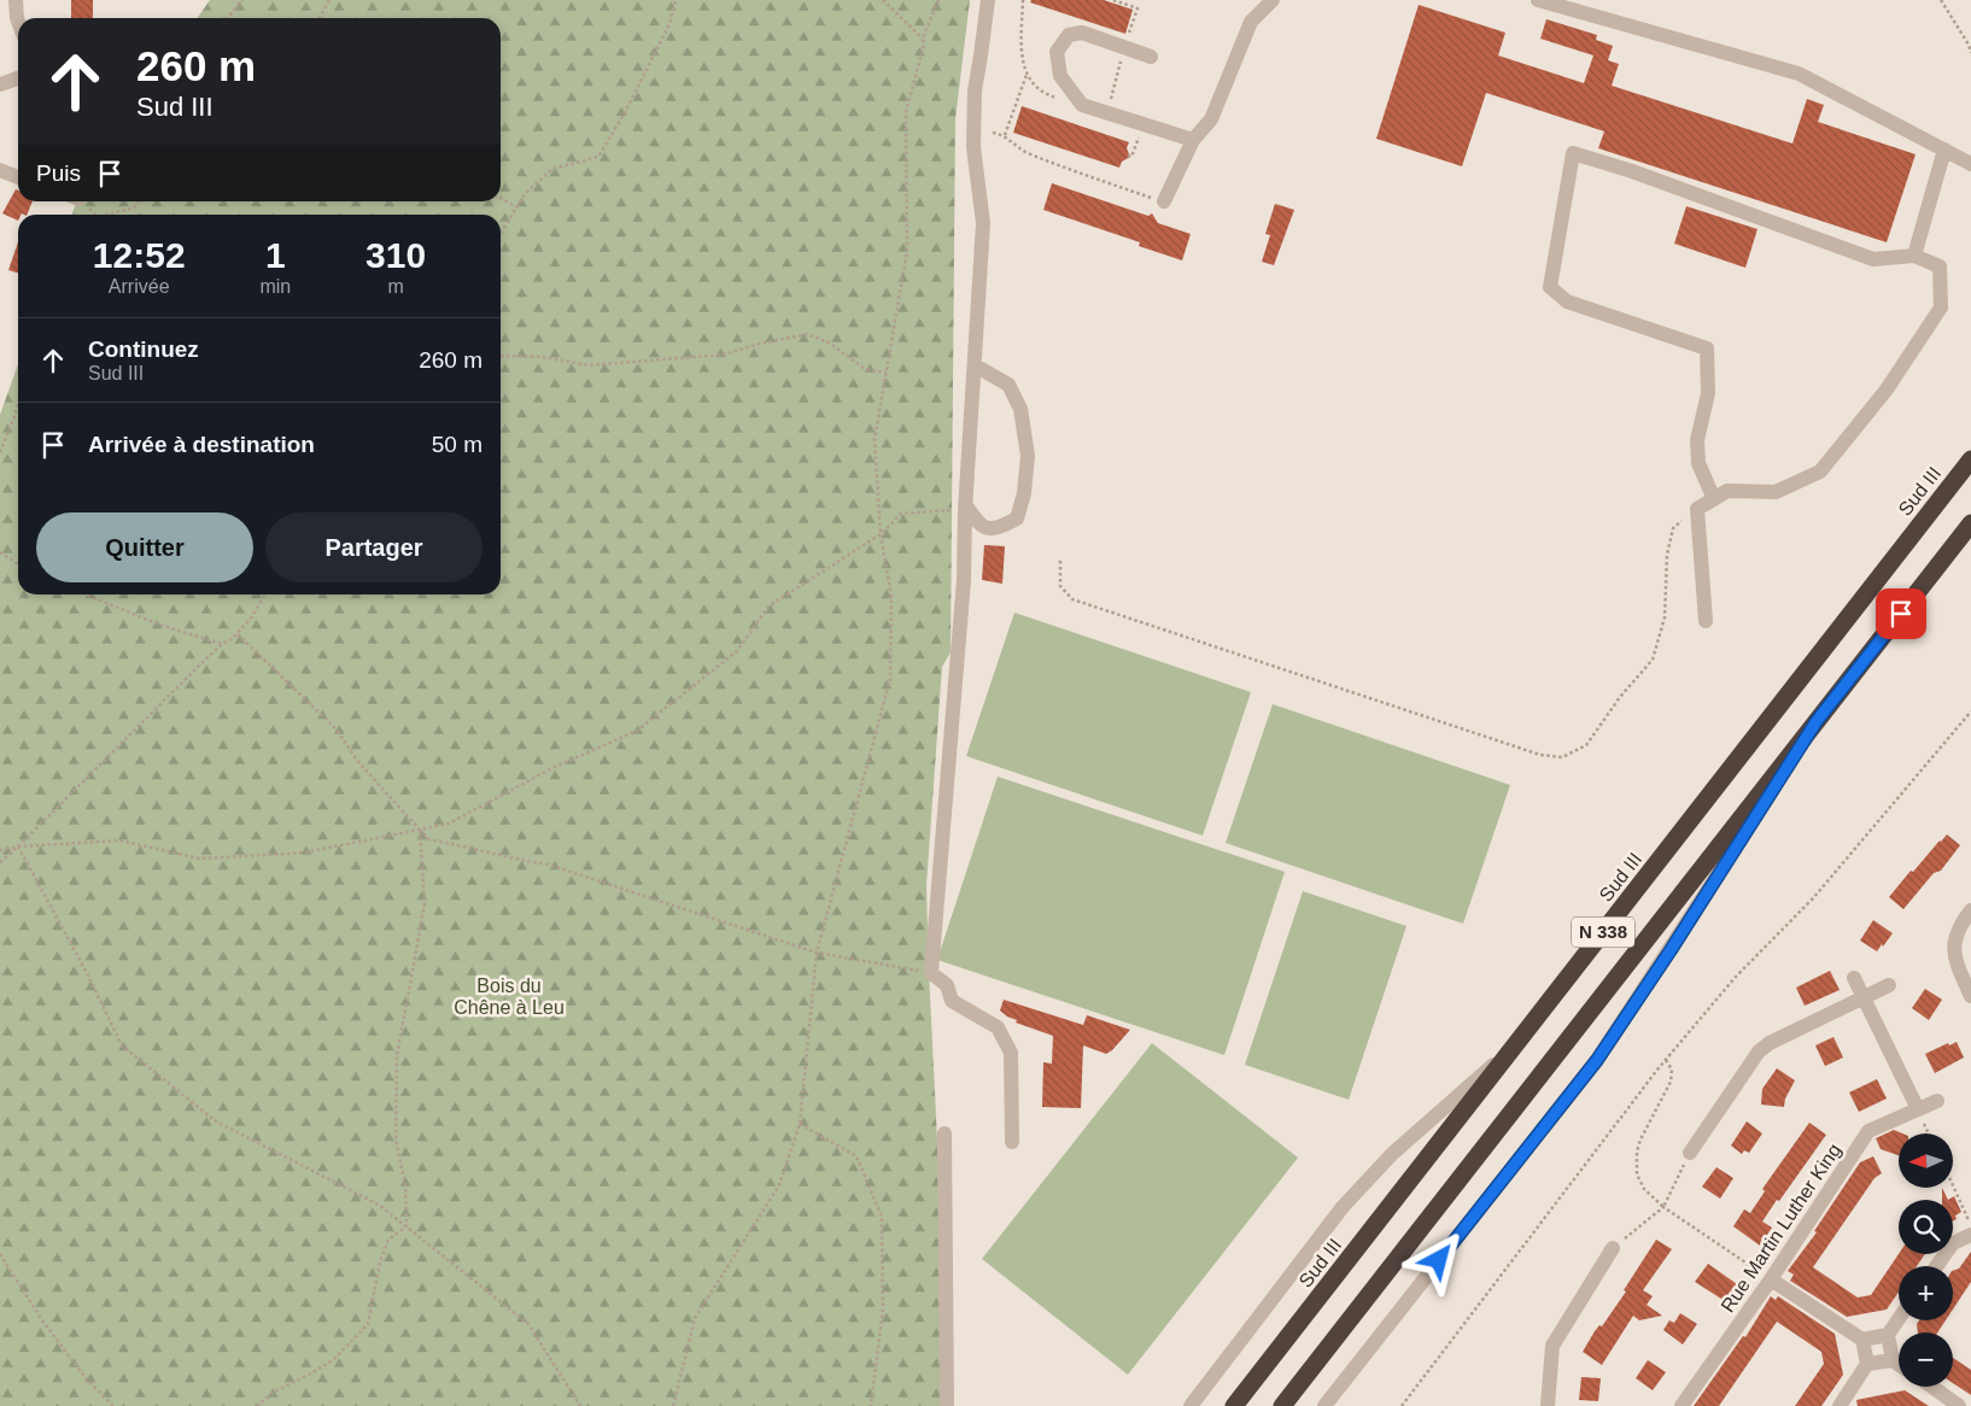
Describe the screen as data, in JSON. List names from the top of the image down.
{
  "streets": {
    "highway": ["Sud III", "N 338"],
    "street": ["Rue Martin Luther King"]
  },
  "parks": ["Bois du Chêne à Leu"],
  "north": "left",
  "page": {
    "turn": ["260 m", "Sud III"],
    "then": "Puis",
    "eta": [
      "12:52",
      "Arrivée",
      "1",
      "min",
      "310",
      "m"
    ],
    "list": [
      {
        "name": "Continuez",
        "note": "Sud III",
        "value": "260 m"
      },
      {
        "name": "Arrivée à destination",
        "value": "50 m"
      }
    ],
    "buttons": ["Quitter", "Partager"],
    "map_buttons": ["+", "−"]
  }
}
